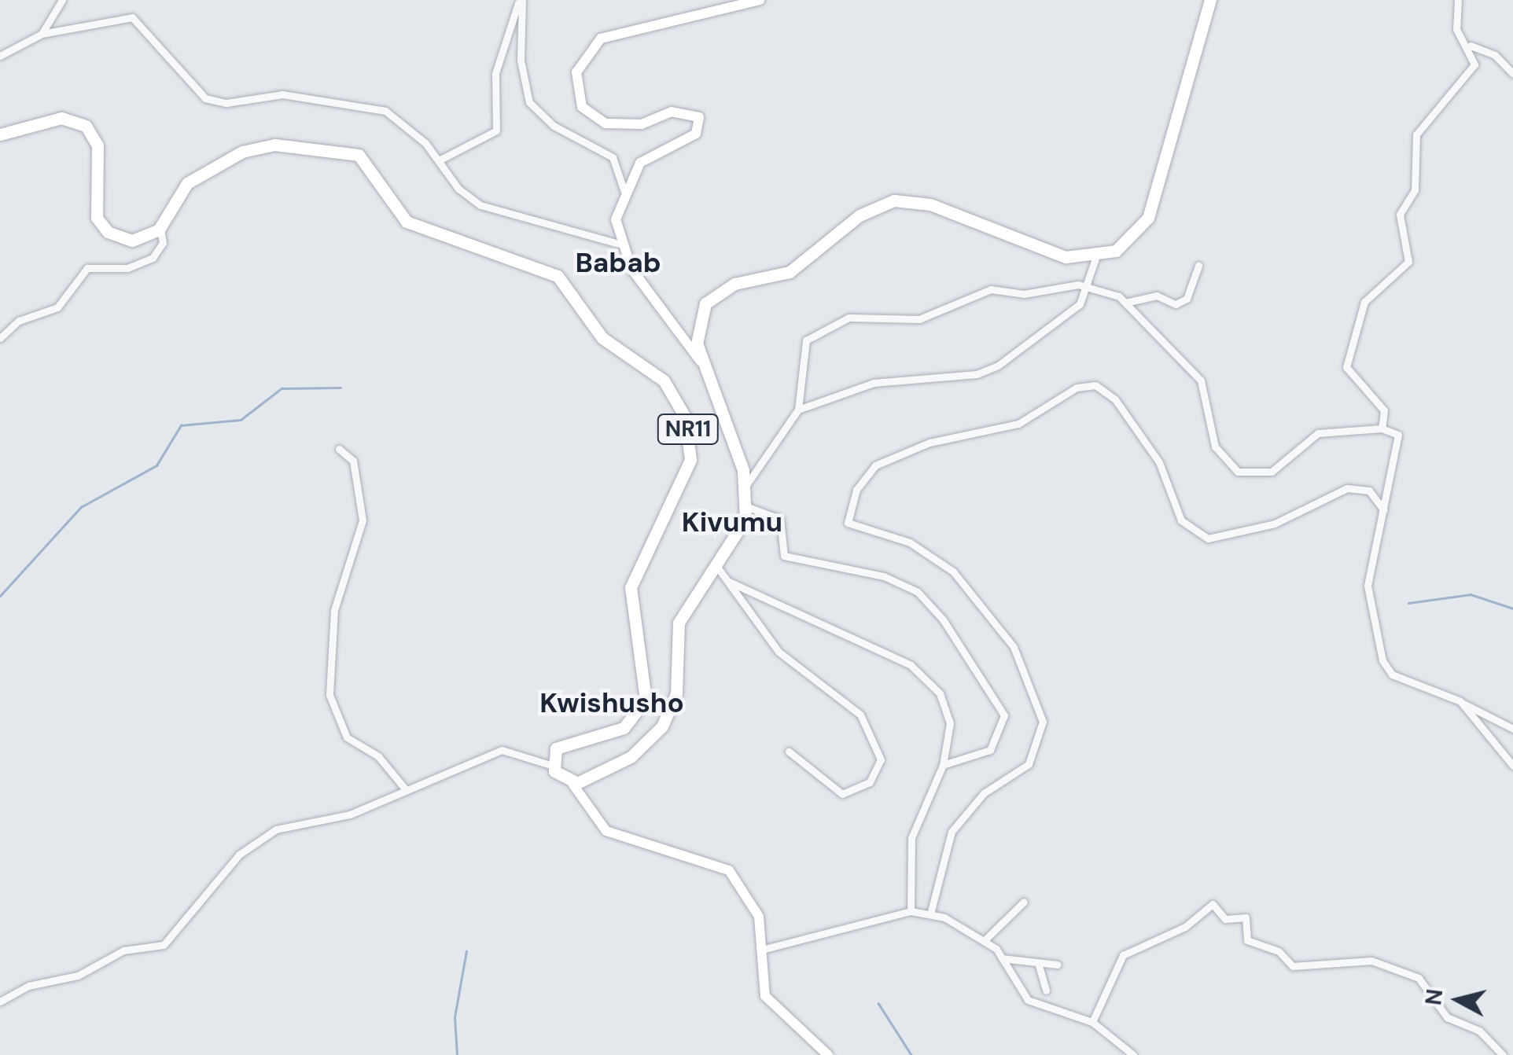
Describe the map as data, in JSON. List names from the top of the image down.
{
  "streets": {
    "highway": ["NR11"]
  },
  "districts": ["Babab", "Kivumu", "Kwishusho"],
  "north": "left"
}
